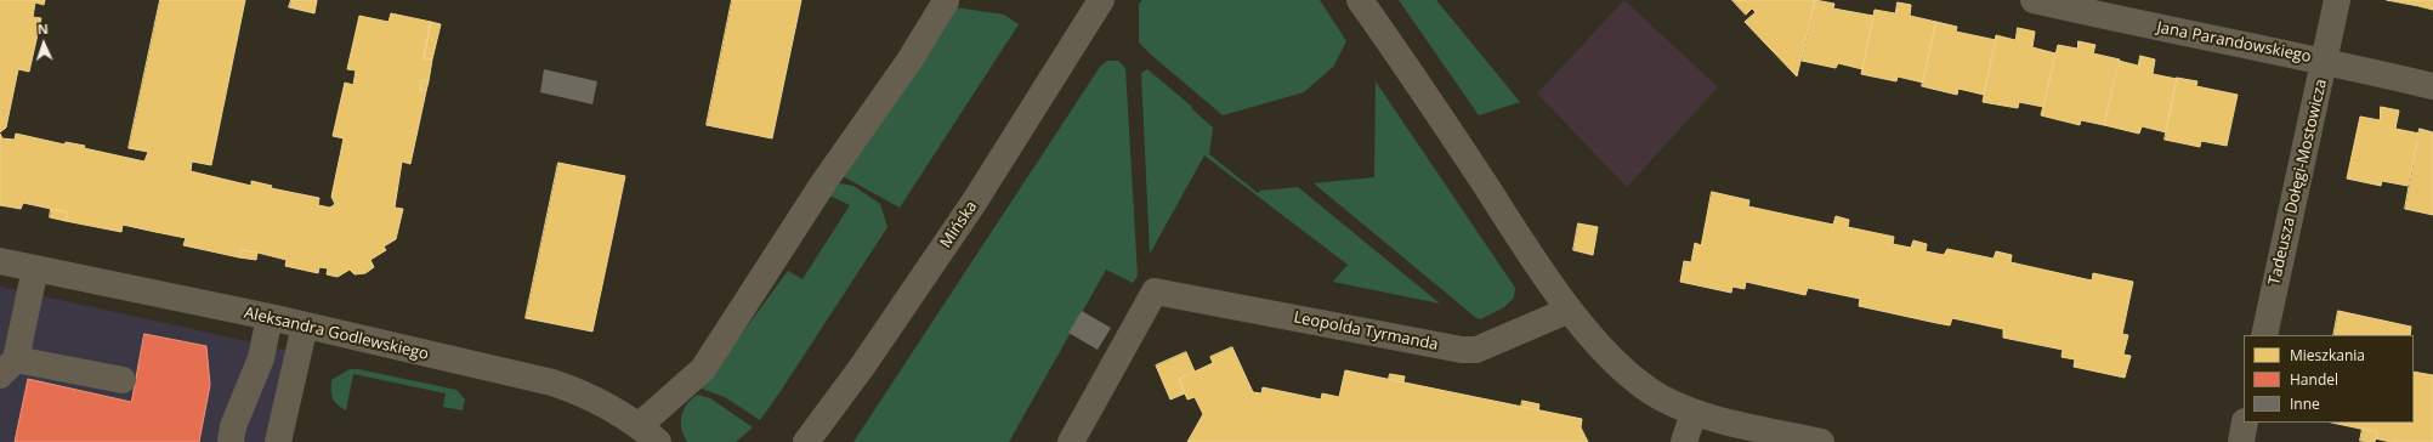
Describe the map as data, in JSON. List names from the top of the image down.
{
  "streets": {
    "street": [
      "Jana Parandowskiego",
      "Tadeusza Dołęgi-Mostowicza",
      "Mińska",
      "Leopolda Tyrmanda",
      "Aleksandra Godlewskiego"
    ]
  },
  "crossings": [
    ["Jana Parandowskiego", "Tadeusza Dołęgi-Mostowicza"]
  ],
  "legend": ["Mieszkania", "Handel", "Inne"],
  "north": "top"
}
